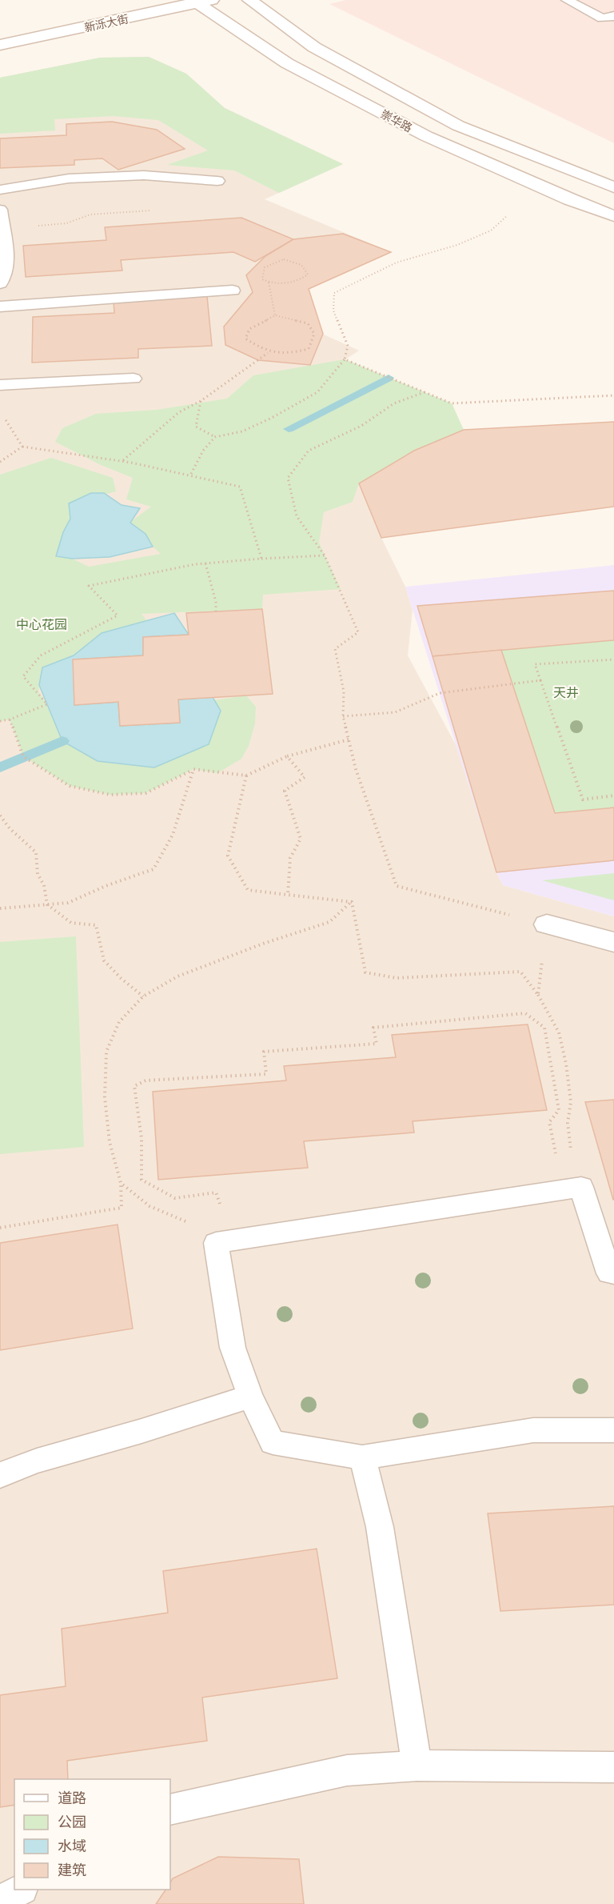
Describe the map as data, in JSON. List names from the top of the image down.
{
  "streets": {
    "main road": ["新泺大街", "崇华路"]
  },
  "crossings": [
    ["新泺大街", "崇华路"]
  ],
  "parks": ["中心花园", "天井"],
  "legend": [
    "道路",
    "公园",
    "水域",
    "建筑"
  ]
}
